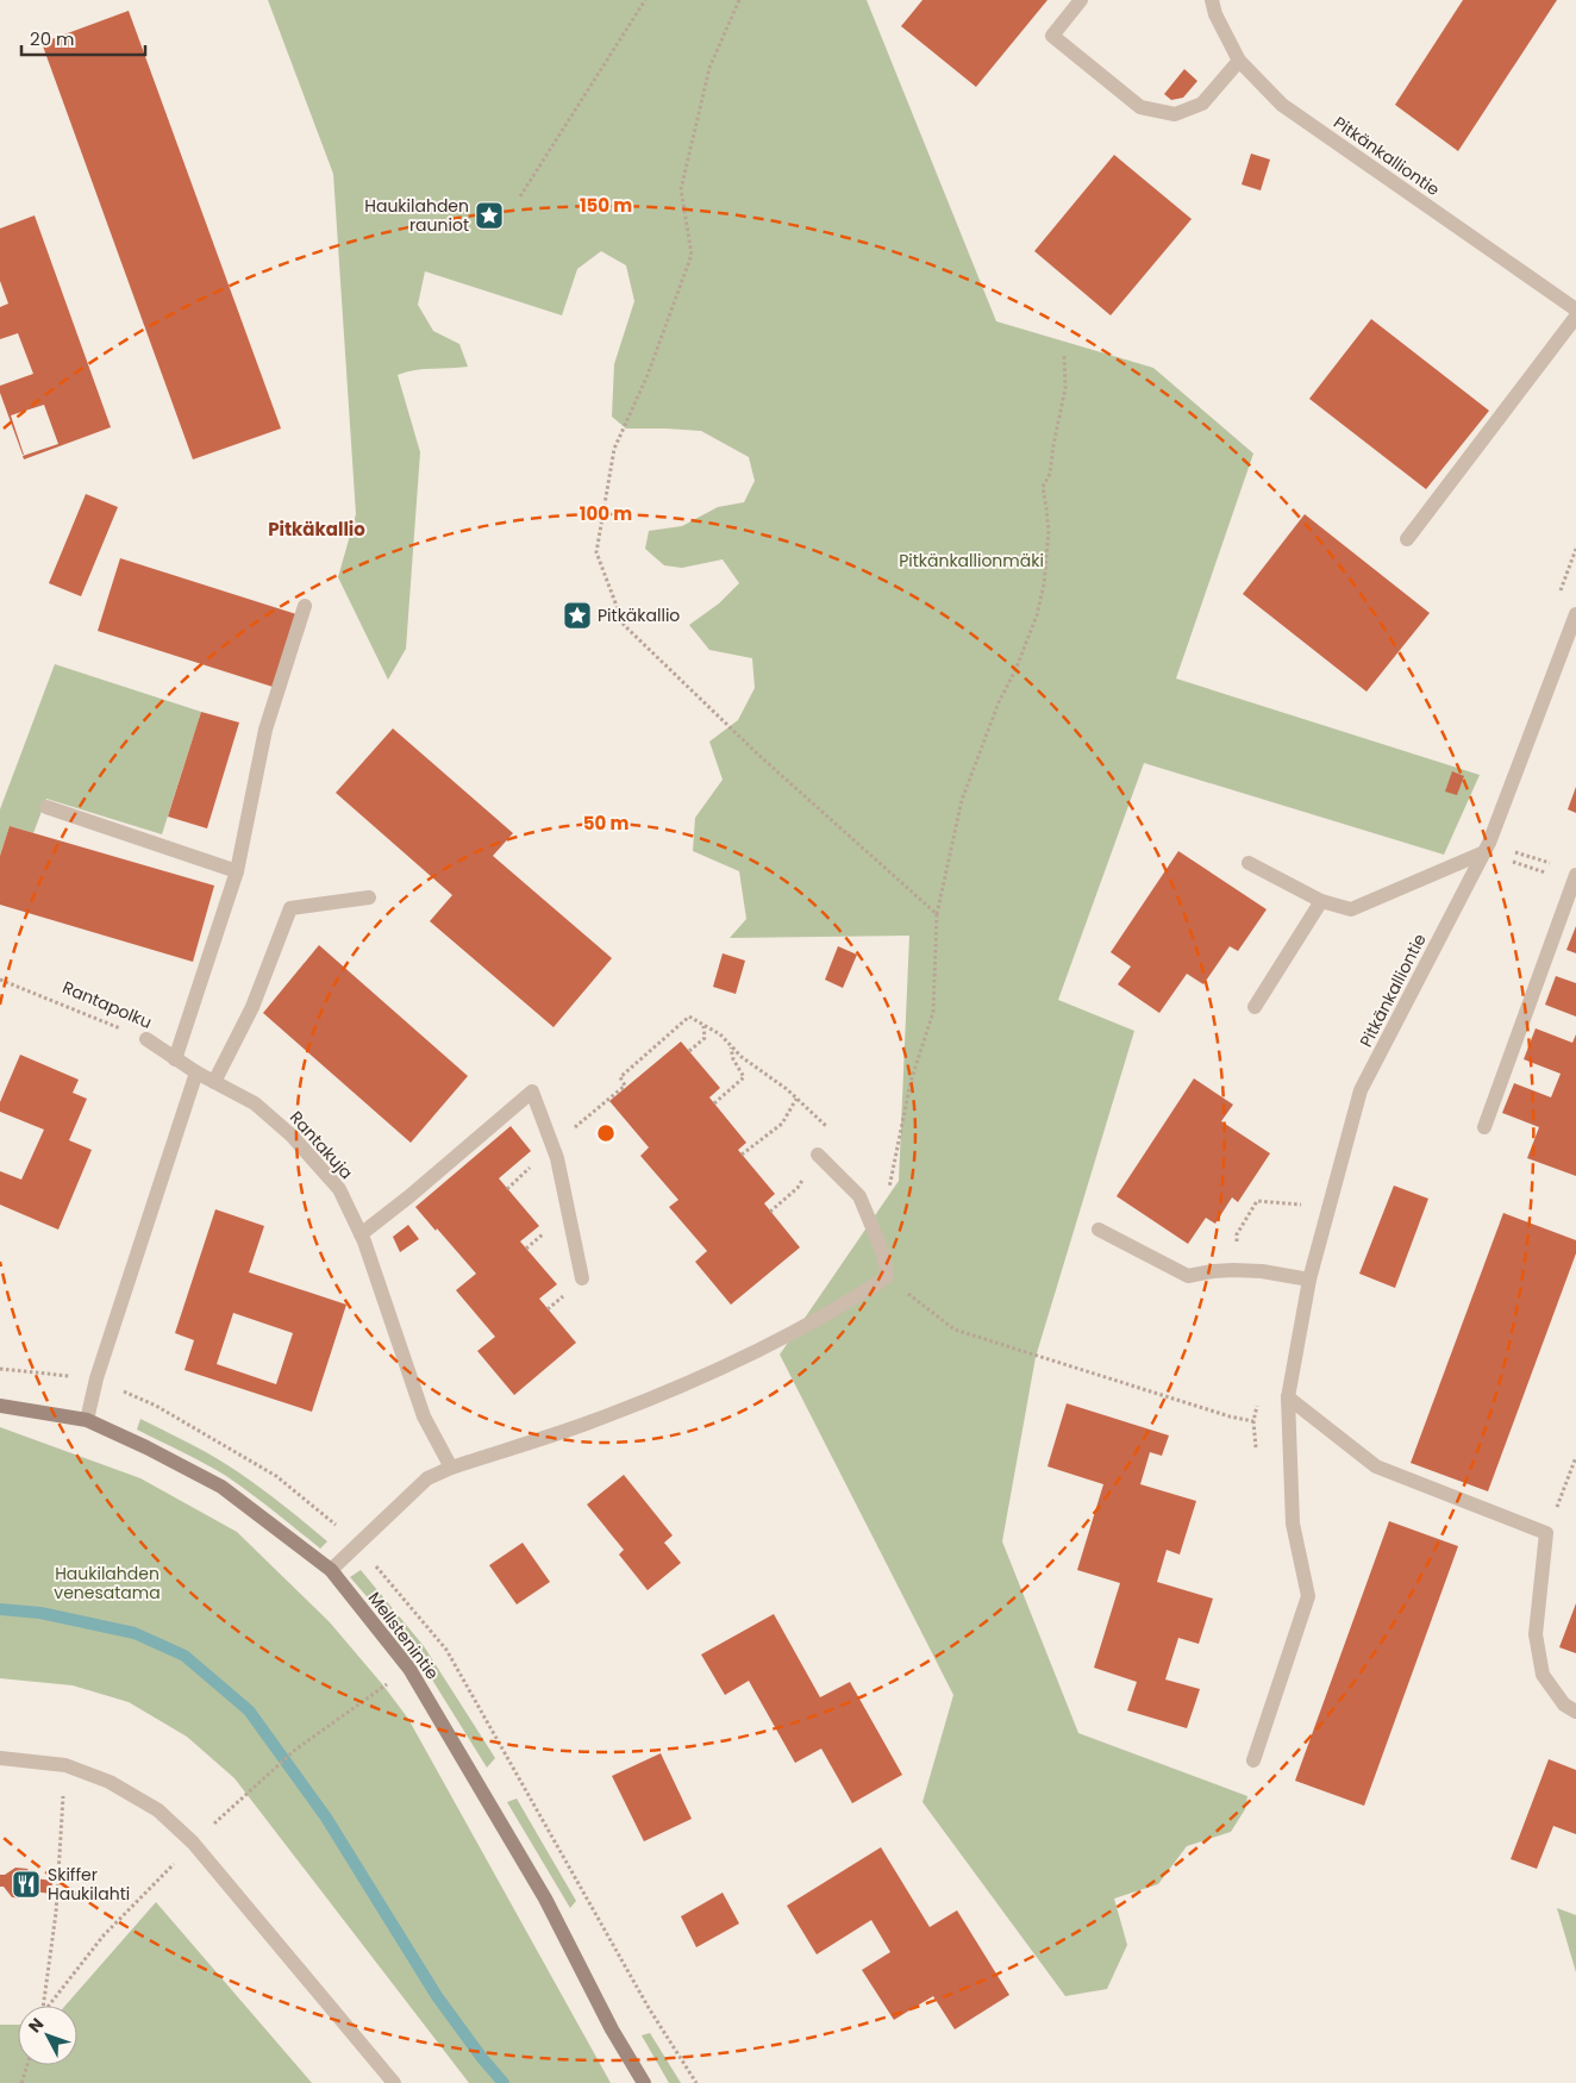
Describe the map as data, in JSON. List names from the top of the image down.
{
  "streets": {
    "street": [
      "Pitkänkalliontie",
      "Rantapolku",
      "Rantakuja",
      "Mellstenintie"
    ]
  },
  "crossings": [
    ["Rantapolku", "Rantakuja"]
  ],
  "districts": ["Pitkäkallio"],
  "parks": ["Pitkänkallionmäki", "Haukilahden venesatama"],
  "places": {
    "place": ["Haukilahden rauniot", "Pitkäkallio"],
    "restaurant": ["Skiffer Haukilahti"]
  },
  "scale_bar": "20 m",
  "north": "top left",
  "rings": ["150 m", "100 m", "50 m"]
}
